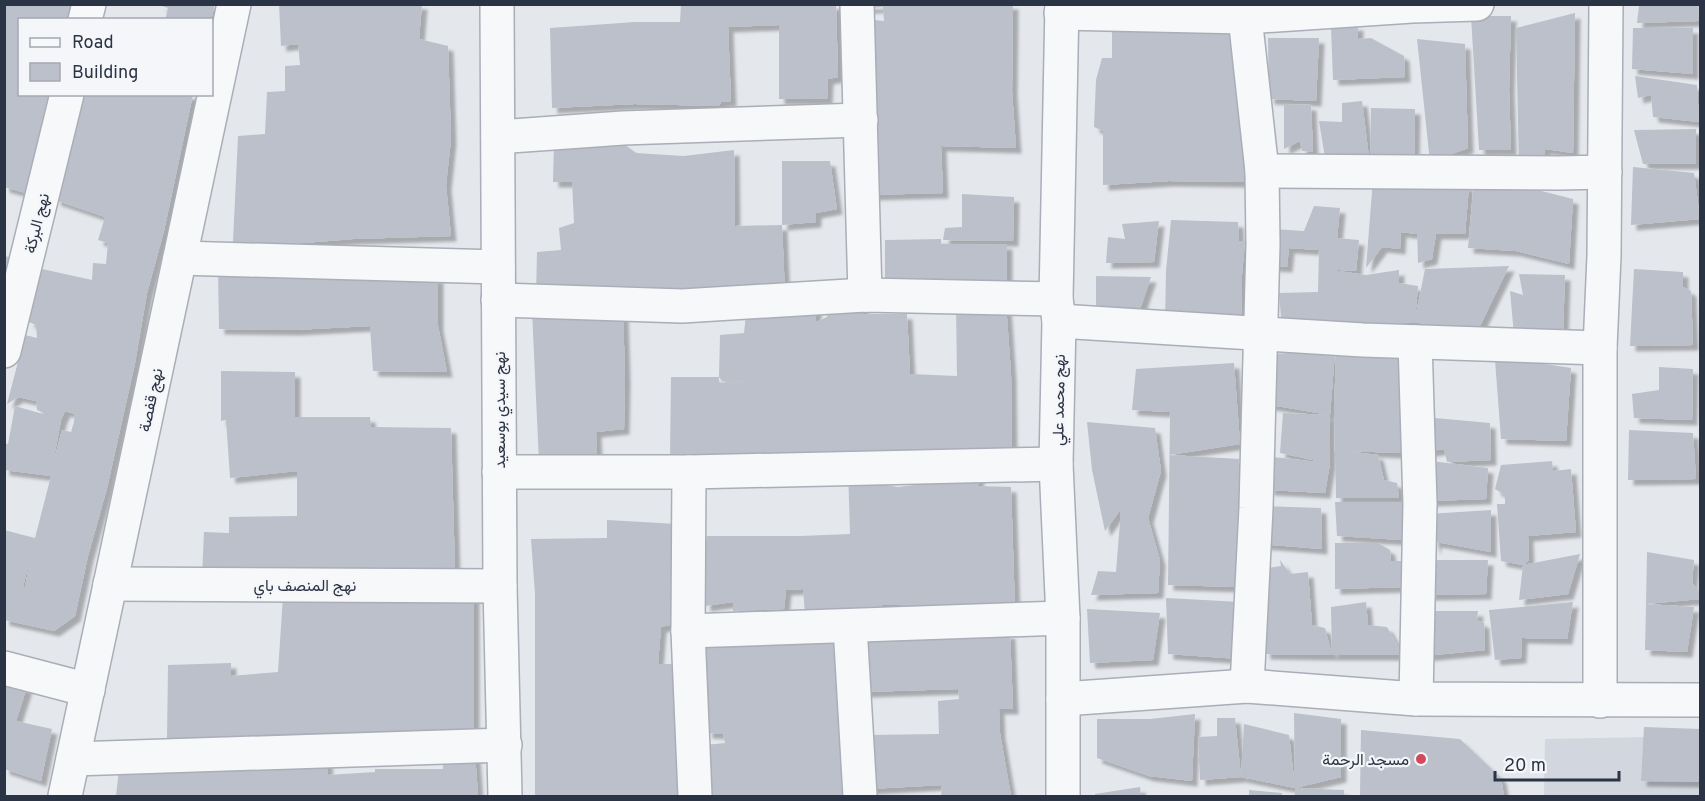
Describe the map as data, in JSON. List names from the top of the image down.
{
  "streets": {
    "street": [
      "نهج البركة",
      "نهج قفصة",
      "نهج محمد علي",
      "نهج سيدي بوسعيد",
      "نهج المنصف باي"
    ]
  },
  "crossings": [
    ["نهج قفصة", "نهج المنصف باي"],
    ["نهج سيدي بوسعيد", "نهج المنصف باي"]
  ],
  "places": ["مسجد الرحمة"],
  "legend": ["Road", "Building"],
  "scale_bar": "20 m"
}
